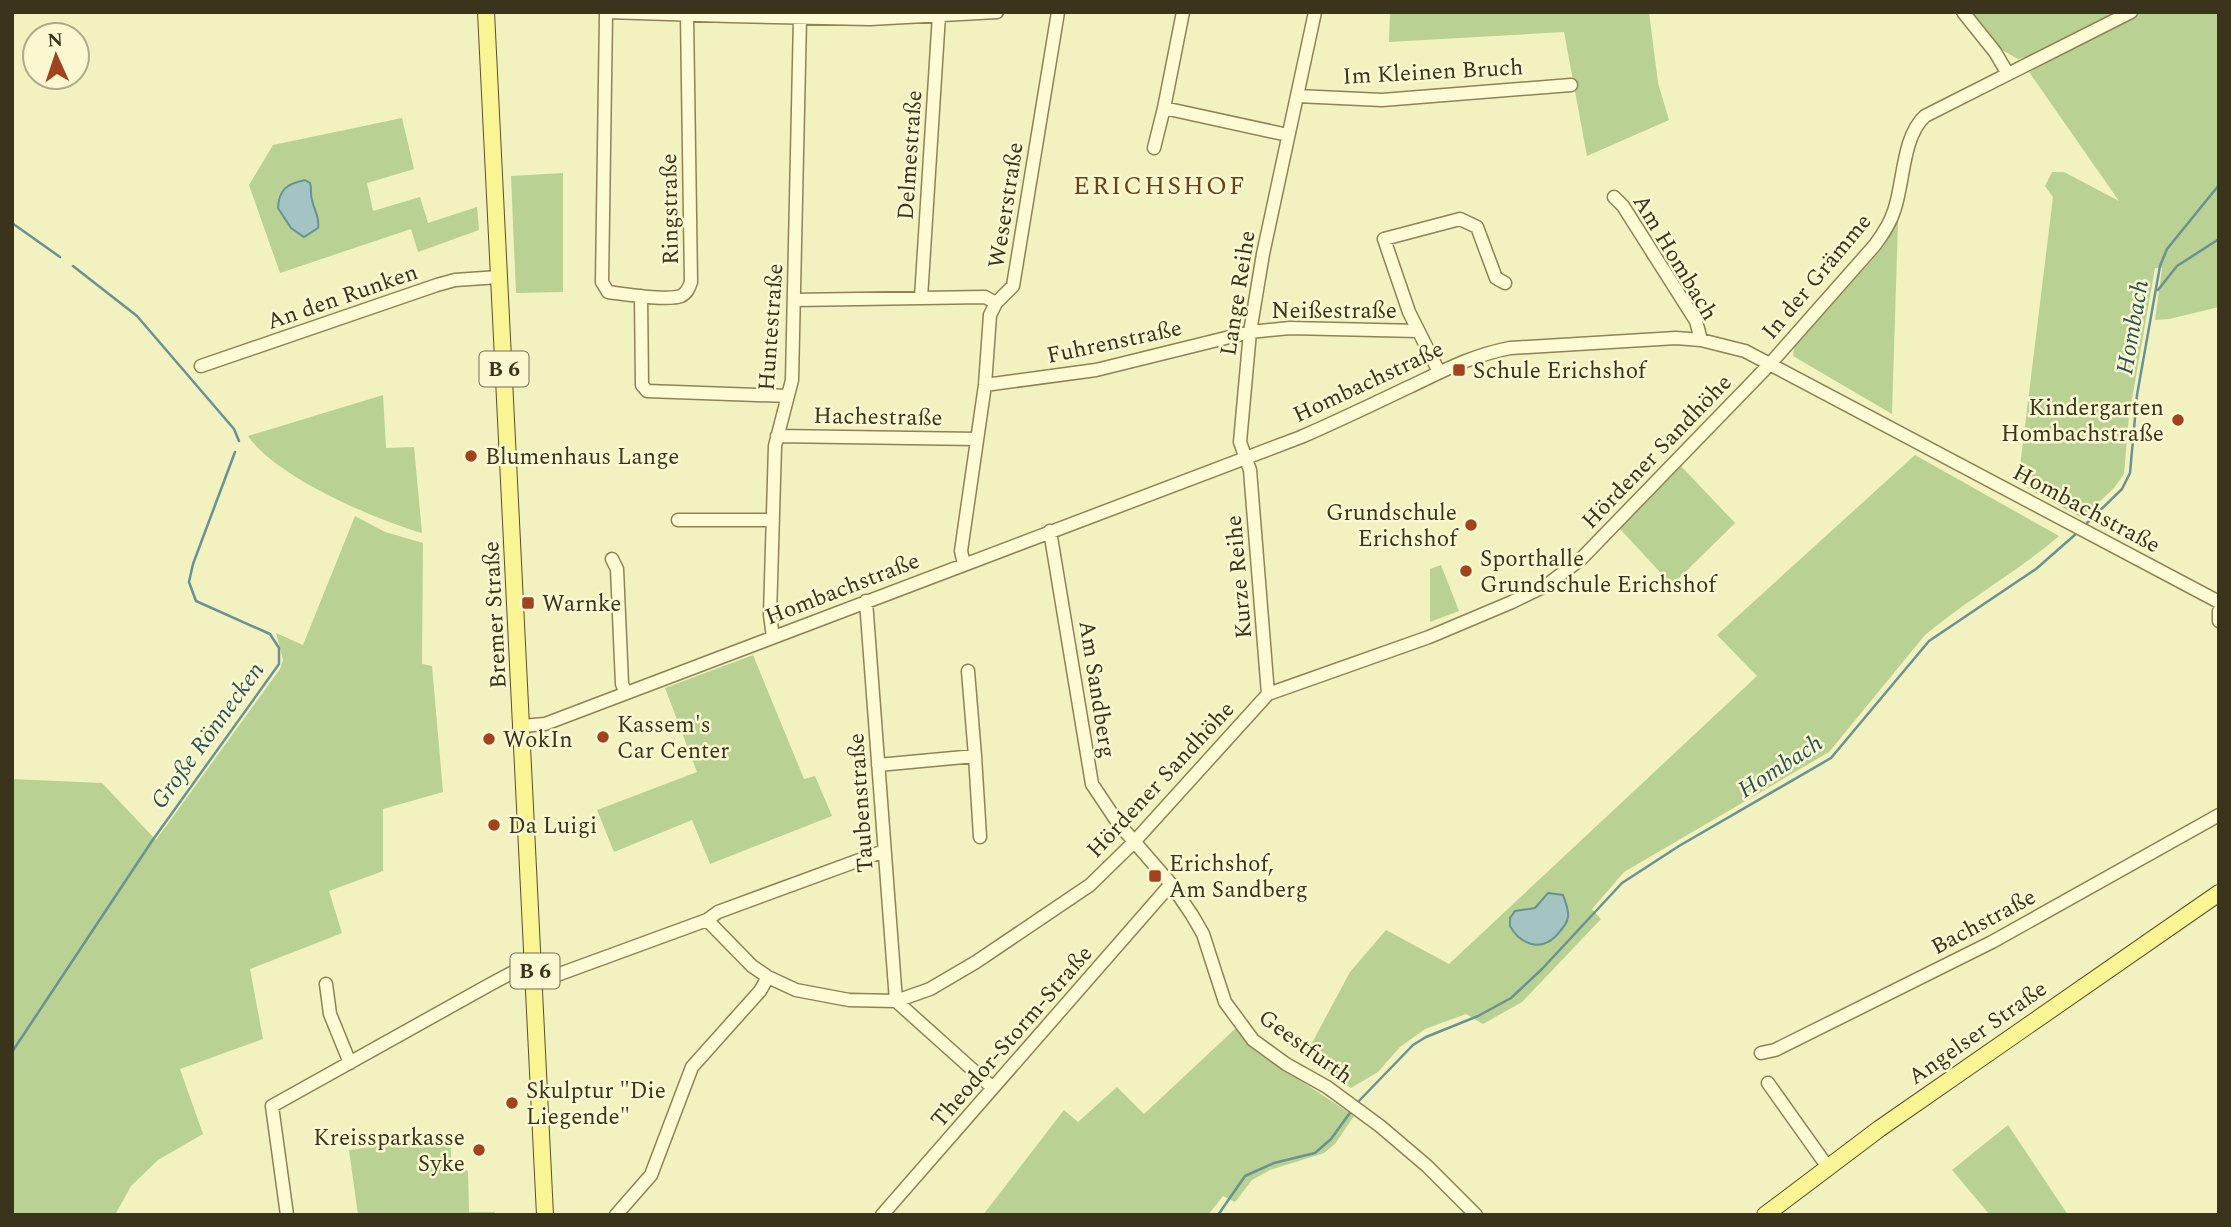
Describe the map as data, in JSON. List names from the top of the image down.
{
  "streets": {
    "main road": ["B 6", "Bremer Straße", "Angelser Straße"],
    "street": [
      "Im Kleinen Bruch",
      "Delmestraße",
      "Weserstraße",
      "Ringstraße",
      "Am Hombach",
      "In der Grämme",
      "Lange Reihe",
      "An den Runken",
      "Neißestraße",
      "Huntestraße",
      "Fuhrenstraße",
      "Hombachstraße",
      "Hachestraße",
      "Hördener Sandhöhe",
      "Kurze Reihe",
      "Am Sandberg",
      "Taubenstraße",
      "Bachstraße",
      "Theodor-Storm-Straße",
      "Geestfurth"
    ]
  },
  "crossings": [
    ["Im Kleinen Bruch", "Lange Reihe"],
    ["Delmestraße", "Ringstraße"],
    ["Weserstraße", "Fuhrenstraße"],
    ["Weserstraße", "Hombachstraße"],
    ["Weserstraße", "Hachestraße"],
    ["Ringstraße", "Huntestraße"],
    ["Am Hombach", "Hombachstraße"],
    ["In der Grämme", "Hombachstraße"],
    ["In der Grämme", "Hördener Sandhöhe"],
    ["Lange Reihe", "Neißestraße"],
    ["Lange Reihe", "Fuhrenstraße"],
    ["Lange Reihe", "Hombachstraße"],
    ["Lange Reihe", "Kurze Reihe"],
    ["An den Runken", "Bremer Straße"],
    ["Neißestraße", "Fuhrenstraße"],
    ["Huntestraße", "Hombachstraße"],
    ["Huntestraße", "Hachestraße"],
    ["Hombachstraße", "Hördener Sandhöhe"],
    ["Hombachstraße", "Kurze Reihe"],
    ["Hombachstraße", "Bremer Straße"],
    ["Hombachstraße", "Am Sandberg"],
    ["Hombachstraße", "Taubenstraße"],
    ["Hördener Sandhöhe", "Kurze Reihe"],
    ["Hördener Sandhöhe", "Am Sandberg"],
    ["Hördener Sandhöhe", "Taubenstraße"],
    ["Hördener Sandhöhe", "Geestfurth"],
    ["Am Sandberg", "Geestfurth"],
    ["Theodor-Storm-Straße", "Geestfurth"]
  ],
  "districts": ["ERICHSHOF"],
  "water": ["Hombach", "Große Rönnecken"],
  "places": {
    "transit": ["Schule Erichshof", "Warnke", "Erichshof, Am Sandberg"],
    "other": [
      "Kindergarten Hombachstraße",
      "Blumenhaus Lange",
      "Grundschule Erichshof",
      "Sporthalle Grundschule Erichshof",
      "Kassem's Car Center",
      "WokIn",
      "Da Luigi",
      "Skulptur \"Die Liegende\"",
      "Kreissparkasse Syke"
    ]
  },
  "north": "top"
}
